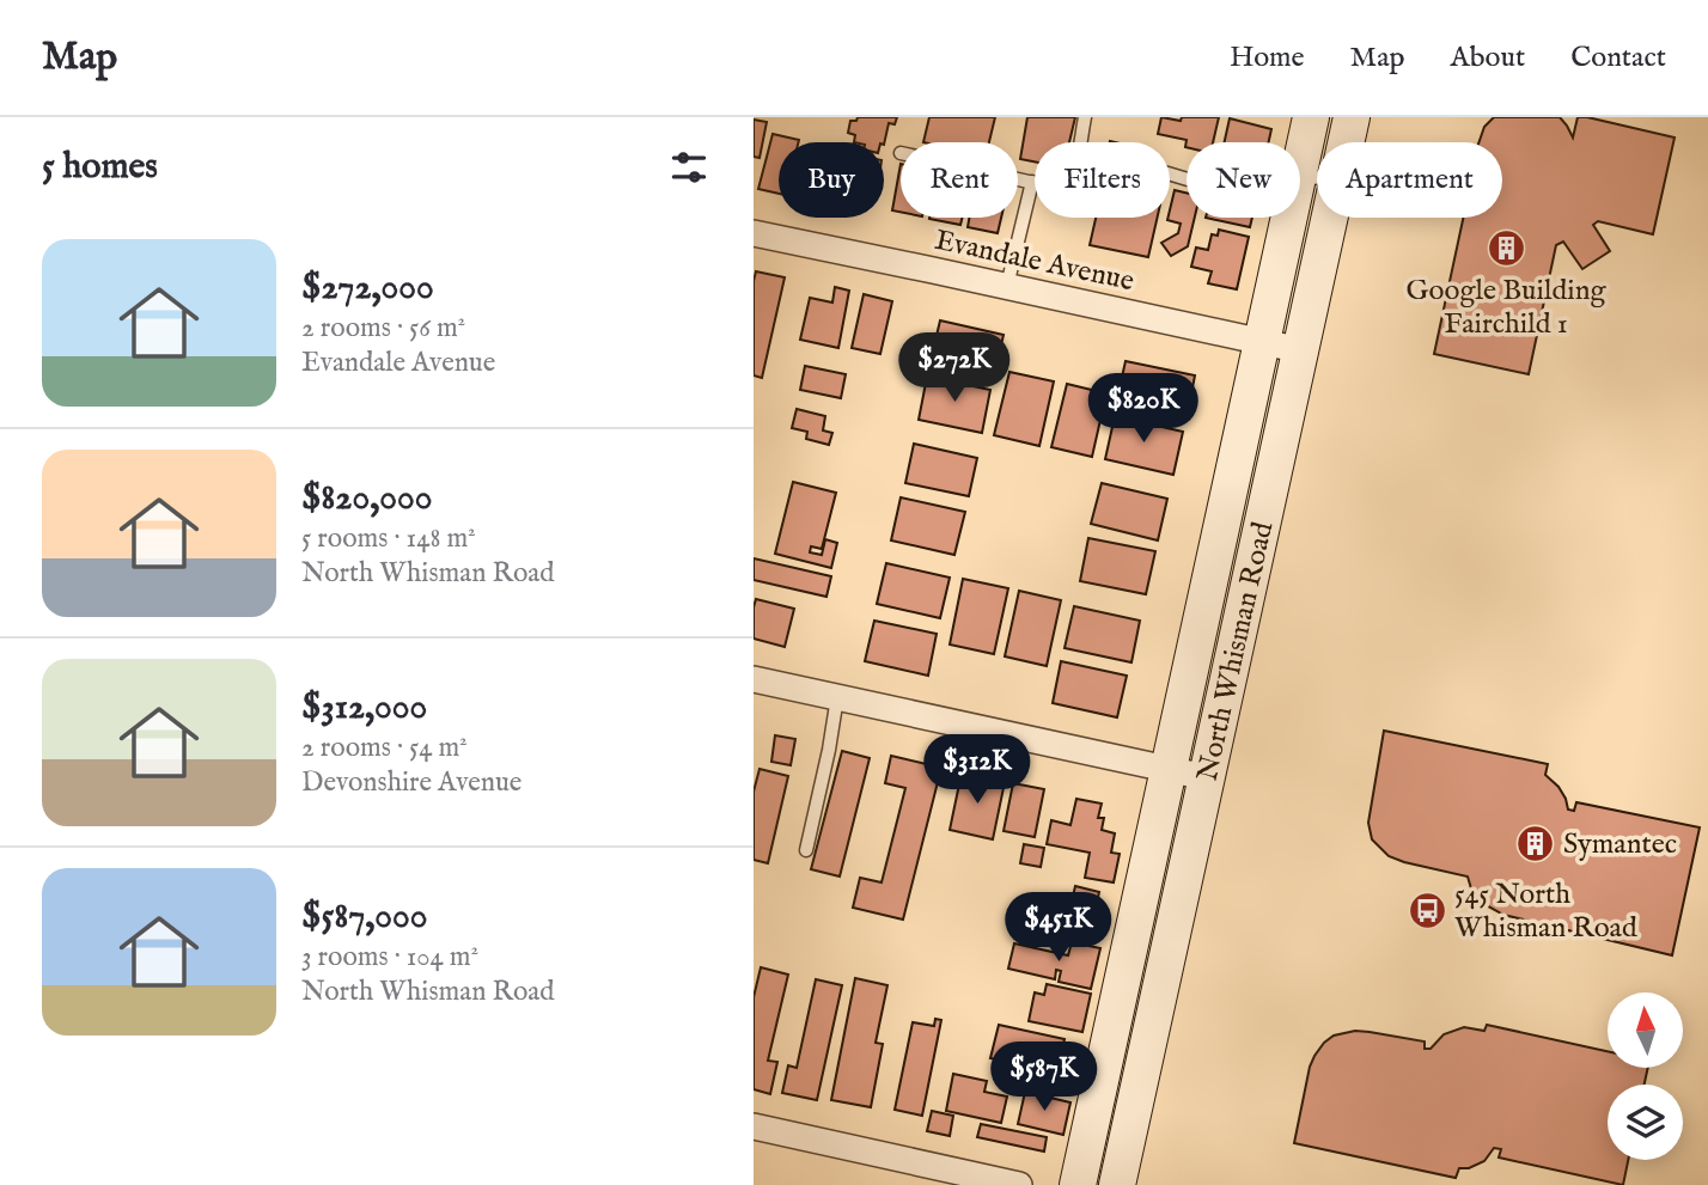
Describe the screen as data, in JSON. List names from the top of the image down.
{
  "streets": {
    "main road": ["North Whisman Road"],
    "street": ["Evandale Avenue"]
  },
  "crossings": [
    ["Evandale Avenue", "North Whisman Road"]
  ],
  "places": {
    "building": ["Google Building Fairchild 1", "Symantec"],
    "bus stop": ["545 North Whisman Road"]
  },
  "north": "top",
  "page": {
    "header": "Map",
    "nav": [
      "Home",
      "Map",
      "About",
      "Contact"
    ],
    "heading": "5 homes",
    "chip": [
      "Buy",
      "Rent",
      "Filters",
      "New",
      "Apartment"
    ],
    "list": [
      {
        "name": "$272,000",
        "note": "2 rooms · 56 m² · Evandale Avenue"
      },
      {
        "name": "$820,000",
        "note": "5 rooms · 148 m² · North Whisman Road"
      },
      {
        "name": "$312,000",
        "note": "2 rooms · 54 m² · Devonshire Avenue"
      },
      {
        "name": "$587,000",
        "note": "3 rooms · 104 m² · North Whisman Road"
      }
    ],
    "price": [
      "$272K",
      "$820K",
      "$312K",
      "$451K",
      "$587K"
    ]
  }
}
